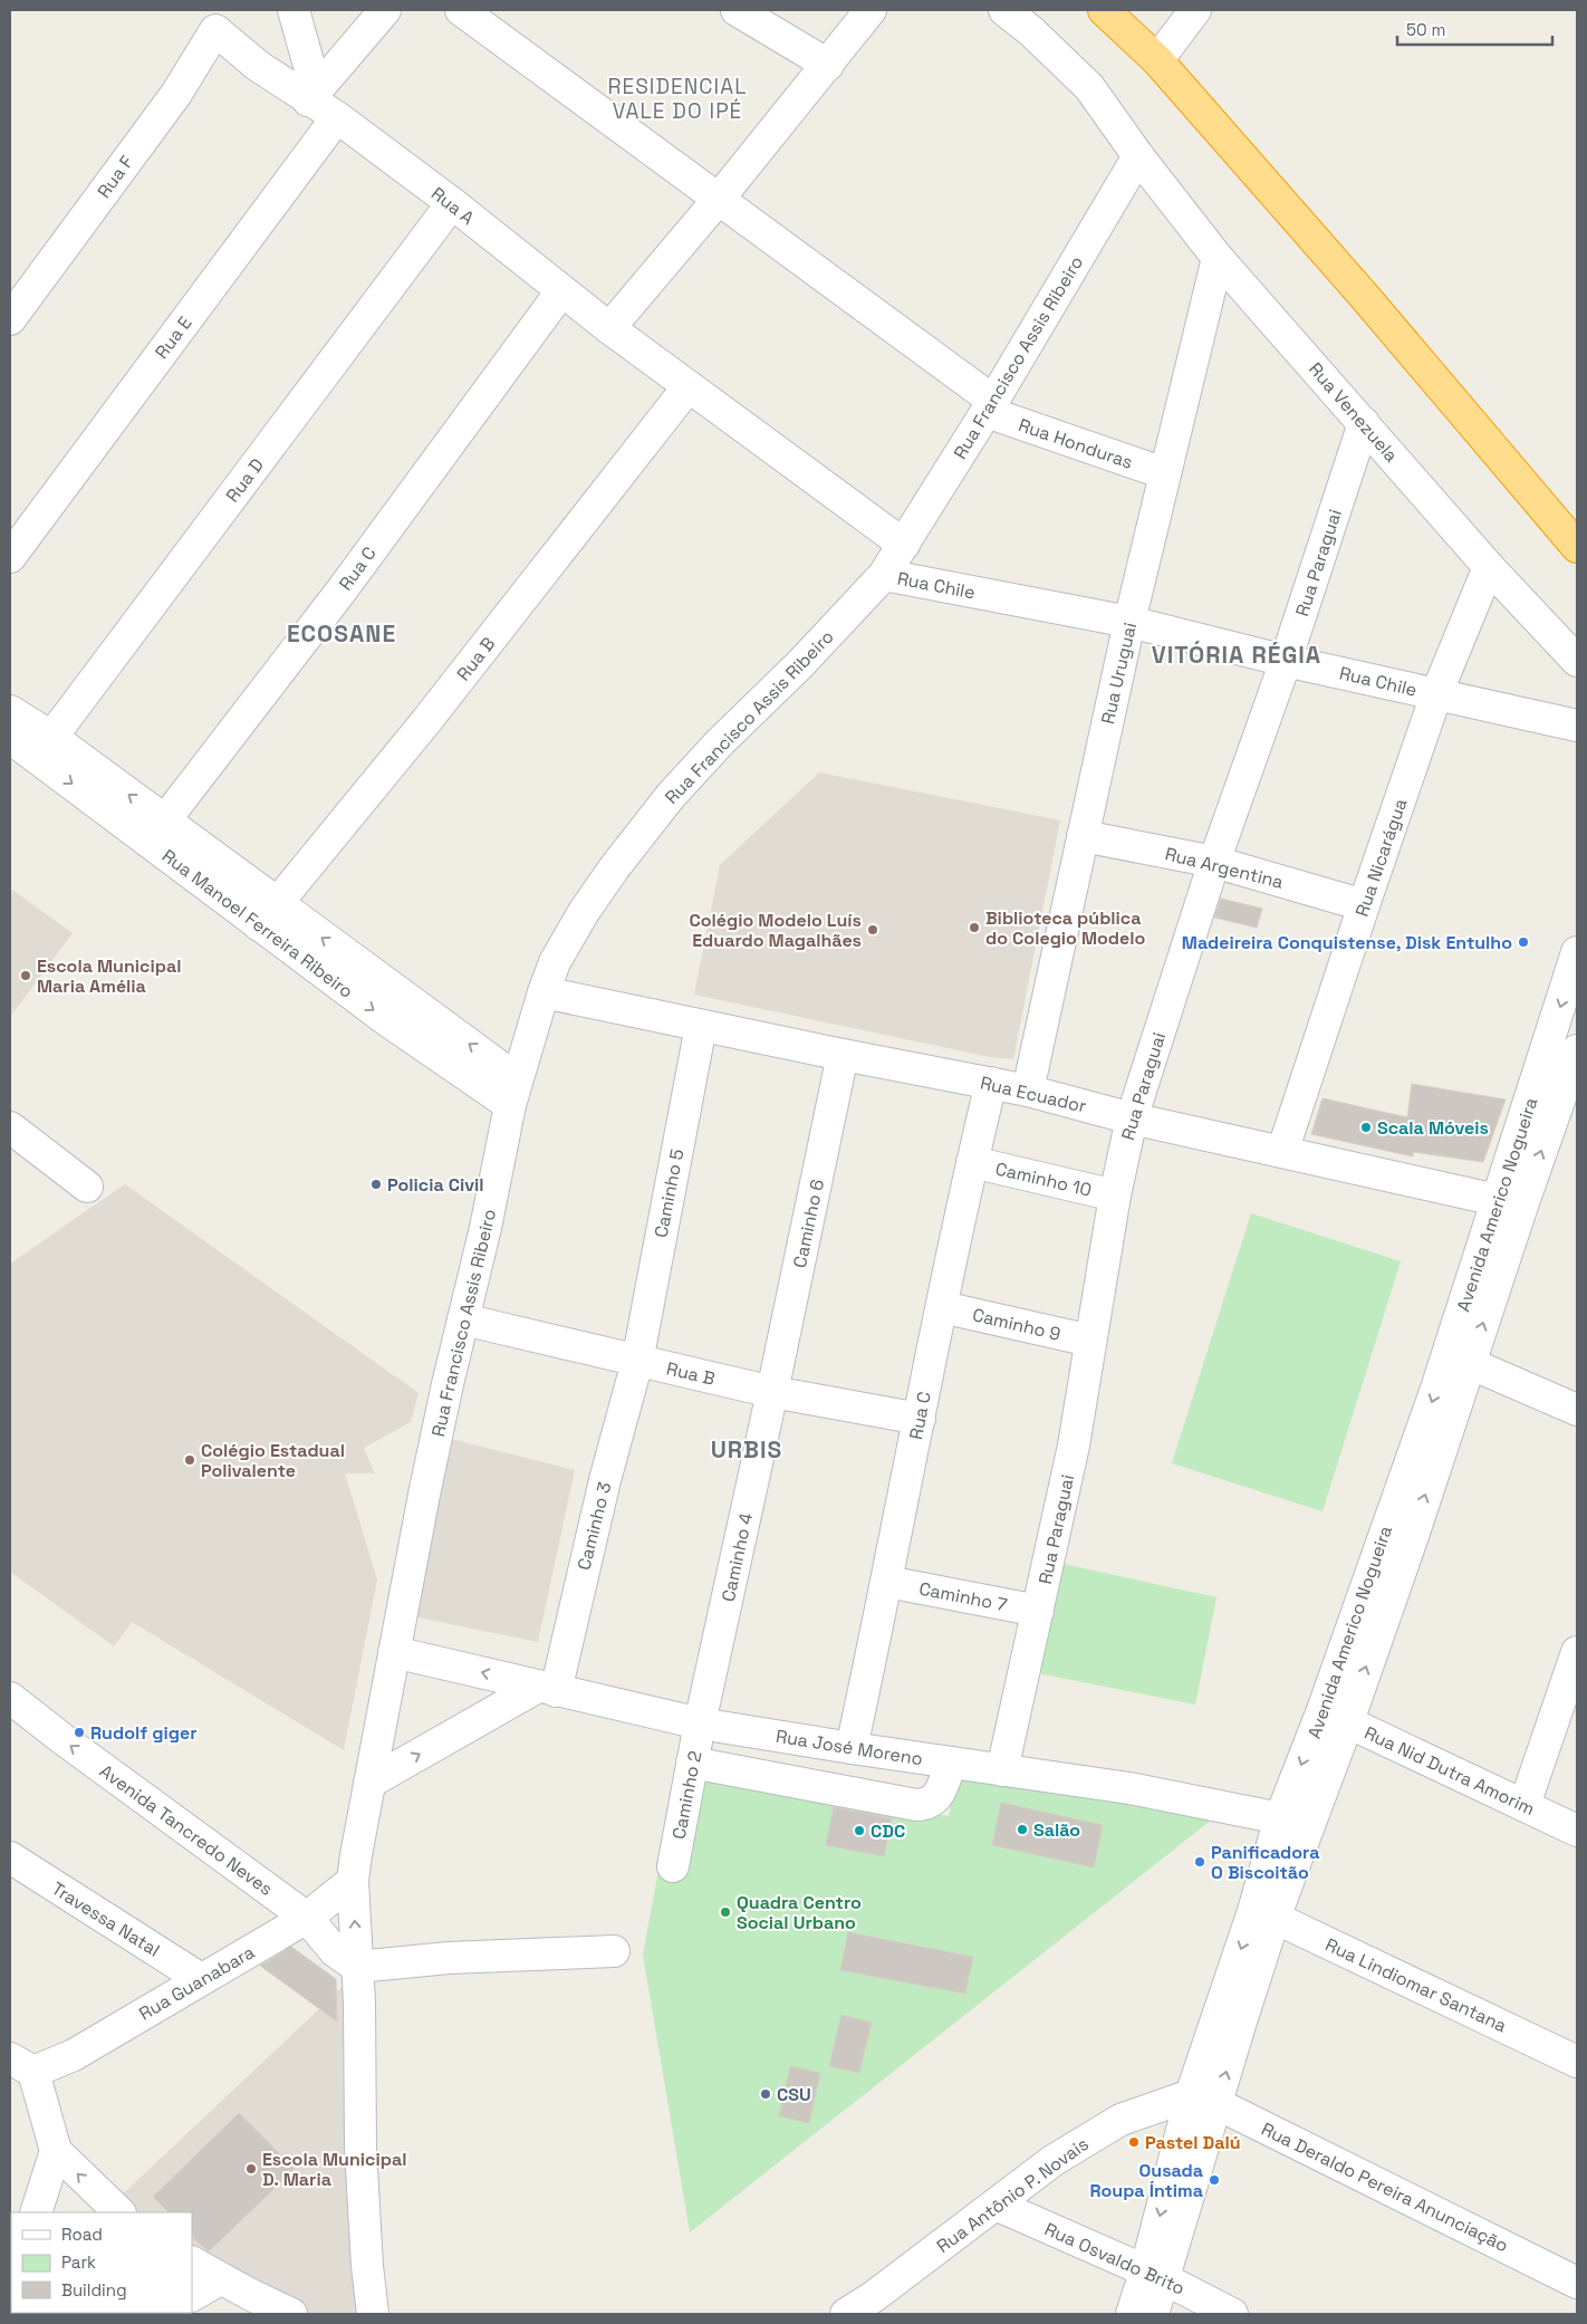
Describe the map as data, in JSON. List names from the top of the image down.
{
  "streets": {
    "street": [
      "Rua F",
      "Rua A",
      "Rua E",
      "Rua Francisco Assis Ribeiro",
      "Rua Venezuela",
      "Rua Honduras",
      "Rua D",
      "Rua Paraguai",
      "Rua C",
      "Rua Chile",
      "Rua B",
      "Rua Uruguai",
      "Rua Nicarágua",
      "Rua Argentina",
      "Rua Manoel Ferreira Ribeiro",
      "Rua Ecuador",
      "Caminho 10",
      "Caminho 5",
      "Avenida Americo Nogueira",
      "Caminho 6",
      "Caminho 9",
      "Caminho 3",
      "Caminho 4",
      "Caminho 7",
      "Rua José Moreno",
      "Rua Nid Dutra Amorim",
      "Caminho 2",
      "Avenida Tancredo Neves",
      "Travessa Natal",
      "Rua Guanabara",
      "Rua Lindiomar Santana",
      "Rua Deraldo Pereira Anunciação",
      "Rua Antônio P. Novais",
      "Rua Osvaldo Brito"
    ]
  },
  "crossings": [
    ["Rua F", "Rua A"],
    ["Rua A", "Rua E"],
    ["Rua A", "Rua D"],
    ["Rua A", "Rua C"],
    ["Rua A", "Rua Chile"],
    ["Rua A", "Rua B"],
    ["Rua Francisco Assis Ribeiro", "Rua Venezuela"],
    ["Rua Francisco Assis Ribeiro", "Rua Honduras"],
    ["Rua Francisco Assis Ribeiro", "Rua Chile"],
    ["Rua Francisco Assis Ribeiro", "Rua B"],
    ["Rua Francisco Assis Ribeiro", "Rua Manoel Ferreira Ribeiro"],
    ["Rua Francisco Assis Ribeiro", "Rua Ecuador"],
    ["Rua Francisco Assis Ribeiro", "Rua José Moreno"],
    ["Rua Francisco Assis Ribeiro", "Avenida Tancredo Neves"],
    ["Rua Francisco Assis Ribeiro", "Rua Guanabara"],
    ["Rua Venezuela", "Rua Paraguai"],
    ["Rua Venezuela", "Rua Uruguai"],
    ["Rua Venezuela", "Rua Nicarágua"],
    ["Rua Honduras", "Rua Uruguai"],
    ["Rua D", "Rua Manoel Ferreira Ribeiro"],
    ["Rua Paraguai", "Rua Chile"],
    ["Rua Paraguai", "Rua Argentina"],
    ["Rua Paraguai", "Rua Ecuador"],
    ["Rua Paraguai", "Caminho 10"],
    ["Rua Paraguai", "Caminho 9"],
    ["Rua Paraguai", "Caminho 7"],
    ["Rua Paraguai", "Rua José Moreno"],
    ["Rua C", "Rua B"],
    ["Rua C", "Rua Manoel Ferreira Ribeiro"],
    ["Rua C", "Rua Ecuador"],
    ["Rua C", "Caminho 10"],
    ["Rua C", "Caminho 9"],
    ["Rua C", "Caminho 7"],
    ["Rua C", "Rua José Moreno"],
    ["Rua Chile", "Rua B"],
    ["Rua Chile", "Rua Uruguai"],
    ["Rua Chile", "Rua Nicarágua"],
    ["Rua B", "Rua Manoel Ferreira Ribeiro"],
    ["Rua B", "Caminho 5"],
    ["Rua B", "Caminho 6"],
    ["Rua B", "Caminho 3"],
    ["Rua B", "Caminho 4"],
    ["Rua Uruguai", "Rua Argentina"],
    ["Rua Uruguai", "Rua Ecuador"],
    ["Rua Nicarágua", "Rua Argentina"],
    ["Rua Nicarágua", "Rua Ecuador"],
    ["Rua Ecuador", "Caminho 5"],
    ["Rua Ecuador", "Avenida Americo Nogueira"],
    ["Rua Ecuador", "Caminho 6"],
    ["Caminho 5", "Caminho 3"],
    ["Avenida Americo Nogueira", "Rua José Moreno"],
    ["Avenida Americo Nogueira", "Rua Nid Dutra Amorim"],
    ["Avenida Americo Nogueira", "Rua Lindiomar Santana"],
    ["Avenida Americo Nogueira", "Rua Deraldo Pereira Anunciação"],
    ["Avenida Americo Nogueira", "Rua Antônio P. Novais"],
    ["Avenida Americo Nogueira", "Rua Osvaldo Brito"],
    ["Caminho 6", "Caminho 4"],
    ["Caminho 3", "Rua José Moreno"],
    ["Caminho 4", "Rua José Moreno"],
    ["Caminho 4", "Caminho 2"],
    ["Rua José Moreno", "Caminho 2"],
    ["Avenida Tancredo Neves", "Rua Guanabara"],
    ["Travessa Natal", "Rua Guanabara"],
    ["Rua Deraldo Pereira Anunciação", "Rua Antônio P. Novais"],
    ["Rua Antônio P. Novais", "Rua Osvaldo Brito"]
  ],
  "one_way": ["Avenida Tancredo Neves"],
  "districts": [
    "RESIDENCIAL VALE DO IPÉ",
    "ECOSANE",
    "VITÓRIA RÉGIA",
    "URBIS"
  ],
  "places": [
    "Biblioteca pública do Colegio Modelo",
    "Colégio Modelo Luís Eduardo Magalhães",
    "Madeireira Conquistense, Disk Entulho",
    "Escola Municipal Maria Amélia",
    "Scala Móveis",
    "Policia Civil",
    "Colégio Estadual Polivalente",
    "Rudolf giger",
    "Salão",
    "CDC",
    "Panificadora O Biscoitão",
    "Quadra Centro Social Urbano",
    "CSU",
    "Pastel Dalú",
    "Escola Municipal D. Maria",
    "Ousada Roupa Íntima"
  ],
  "legend": ["Road", "Park", "Building"],
  "scale_bar": "50 m"
}
